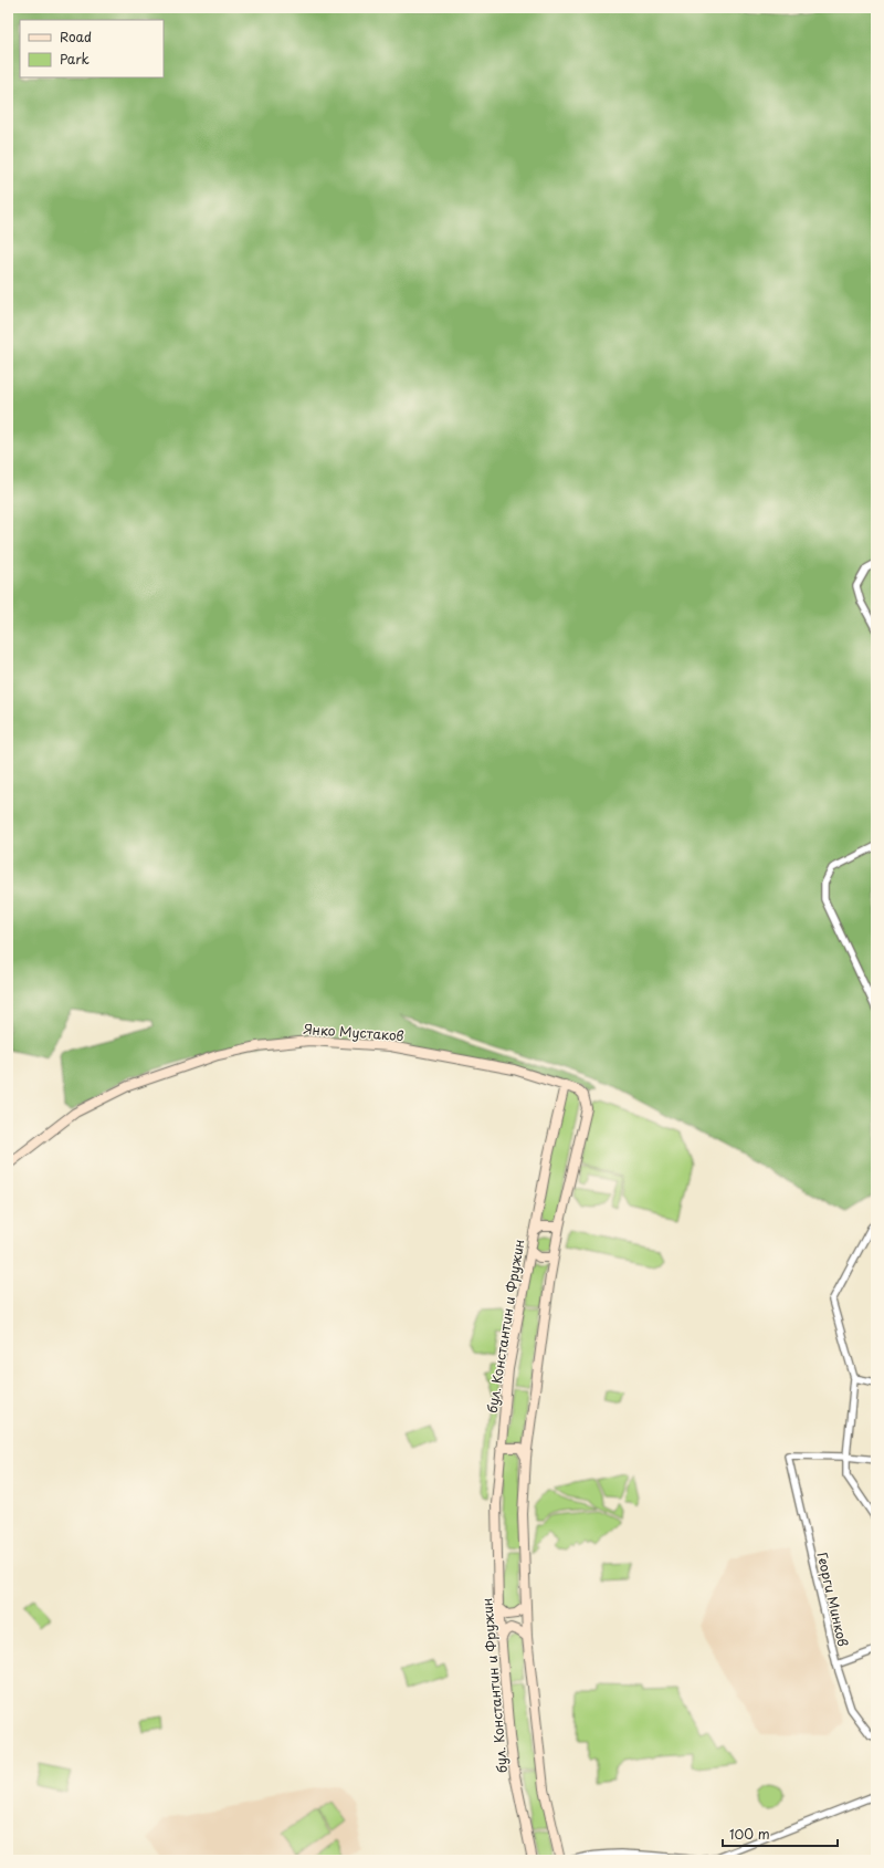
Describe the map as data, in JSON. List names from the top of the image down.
{
  "streets": {
    "street": ["Янко Мустаков", "бул. Константин и Фружин", "Георги Минков"]
  },
  "crossings": [
    ["Янко Мустаков", "бул. Константин и Фружин"]
  ],
  "legend": ["Road", "Park"],
  "scale_bar": "100 m"
}
